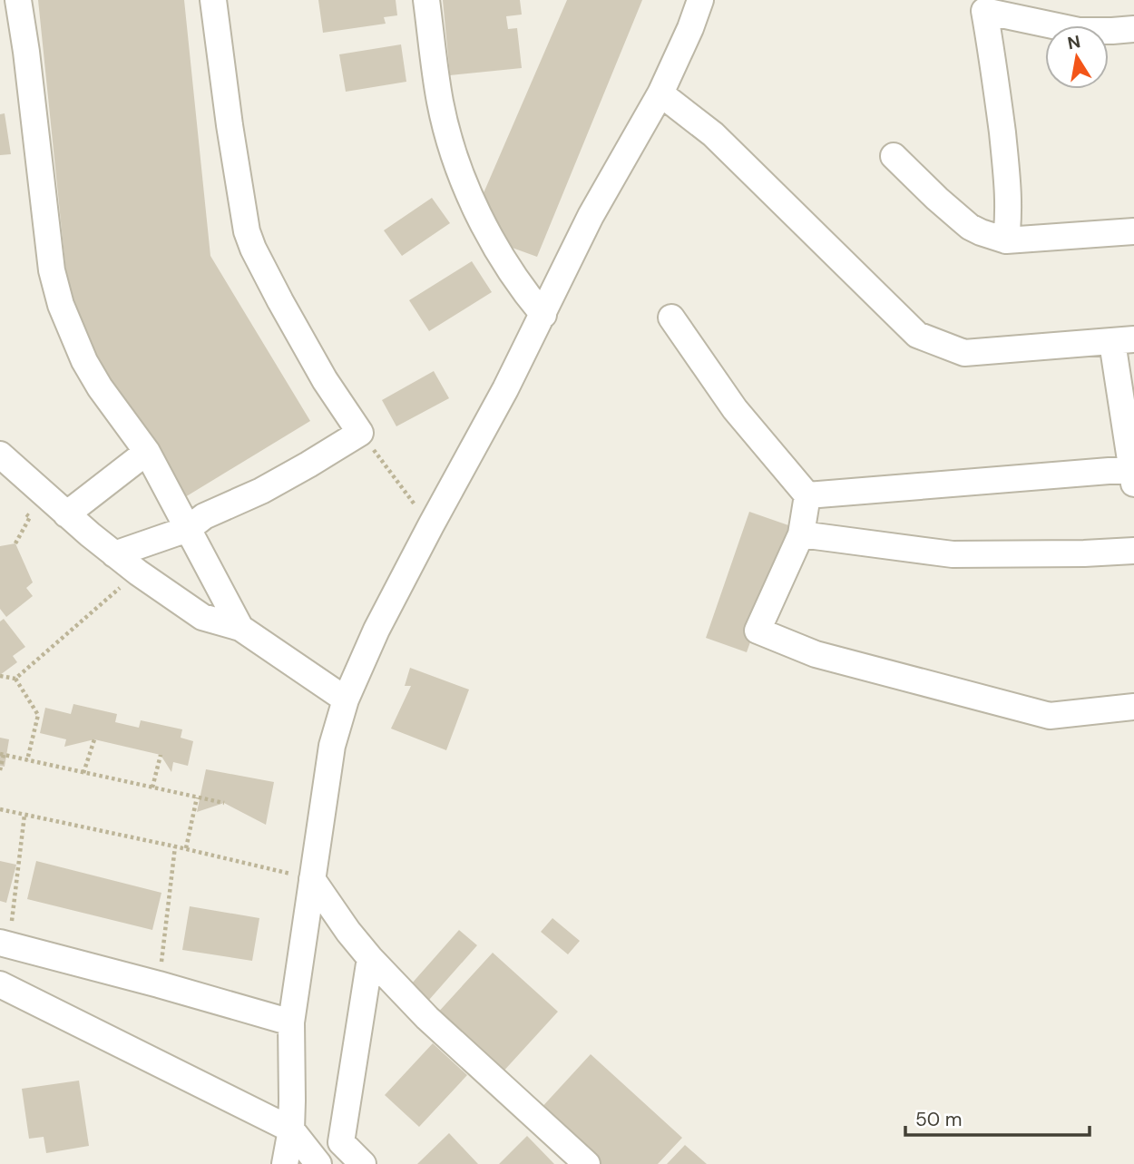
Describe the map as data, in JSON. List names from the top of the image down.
{
  "scale_bar": "50 m",
  "north": "top"
}
